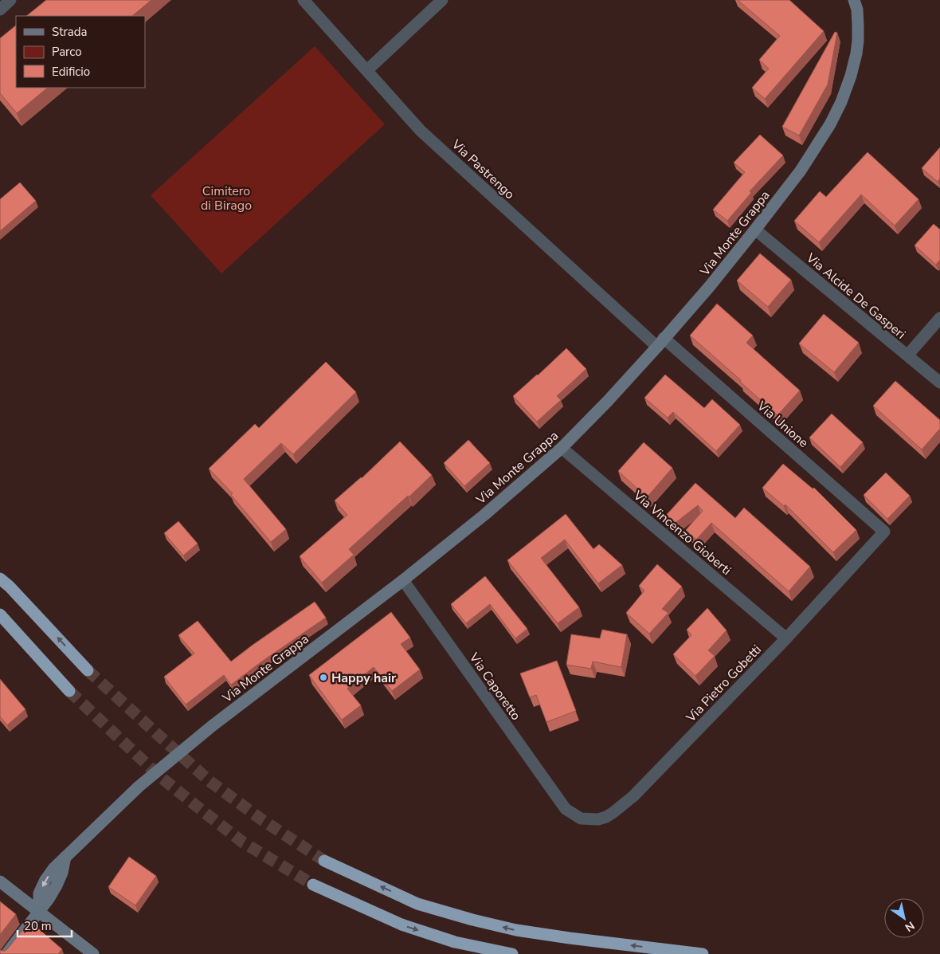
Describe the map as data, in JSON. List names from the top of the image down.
{
  "streets": {
    "street": [
      "Via Pastrengo",
      "Via Monte Grappa",
      "Via Alcide De Gasperi",
      "Via Unione",
      "Via Vincenzo Gioberti",
      "Via Pietro Gobetti",
      "Via Caporetto"
    ]
  },
  "crossings": [
    ["Via Pastrengo", "Via Monte Grappa"],
    ["Via Pastrengo", "Via Unione"],
    ["Via Monte Grappa", "Via Alcide De Gasperi"],
    ["Via Monte Grappa", "Via Unione"],
    ["Via Monte Grappa", "Via Vincenzo Gioberti"],
    ["Via Monte Grappa", "Via Caporetto"],
    ["Via Unione", "Via Pietro Gobetti"],
    ["Via Vincenzo Gioberti", "Via Pietro Gobetti"],
    ["Via Pietro Gobetti", "Via Caporetto"]
  ],
  "parks": ["Cimitero di Birago"],
  "places": ["Happy hair"],
  "legend": ["Strada", "Parco", "Edificio"],
  "scale_bar": "20 m",
  "north": "bottom right"
}
